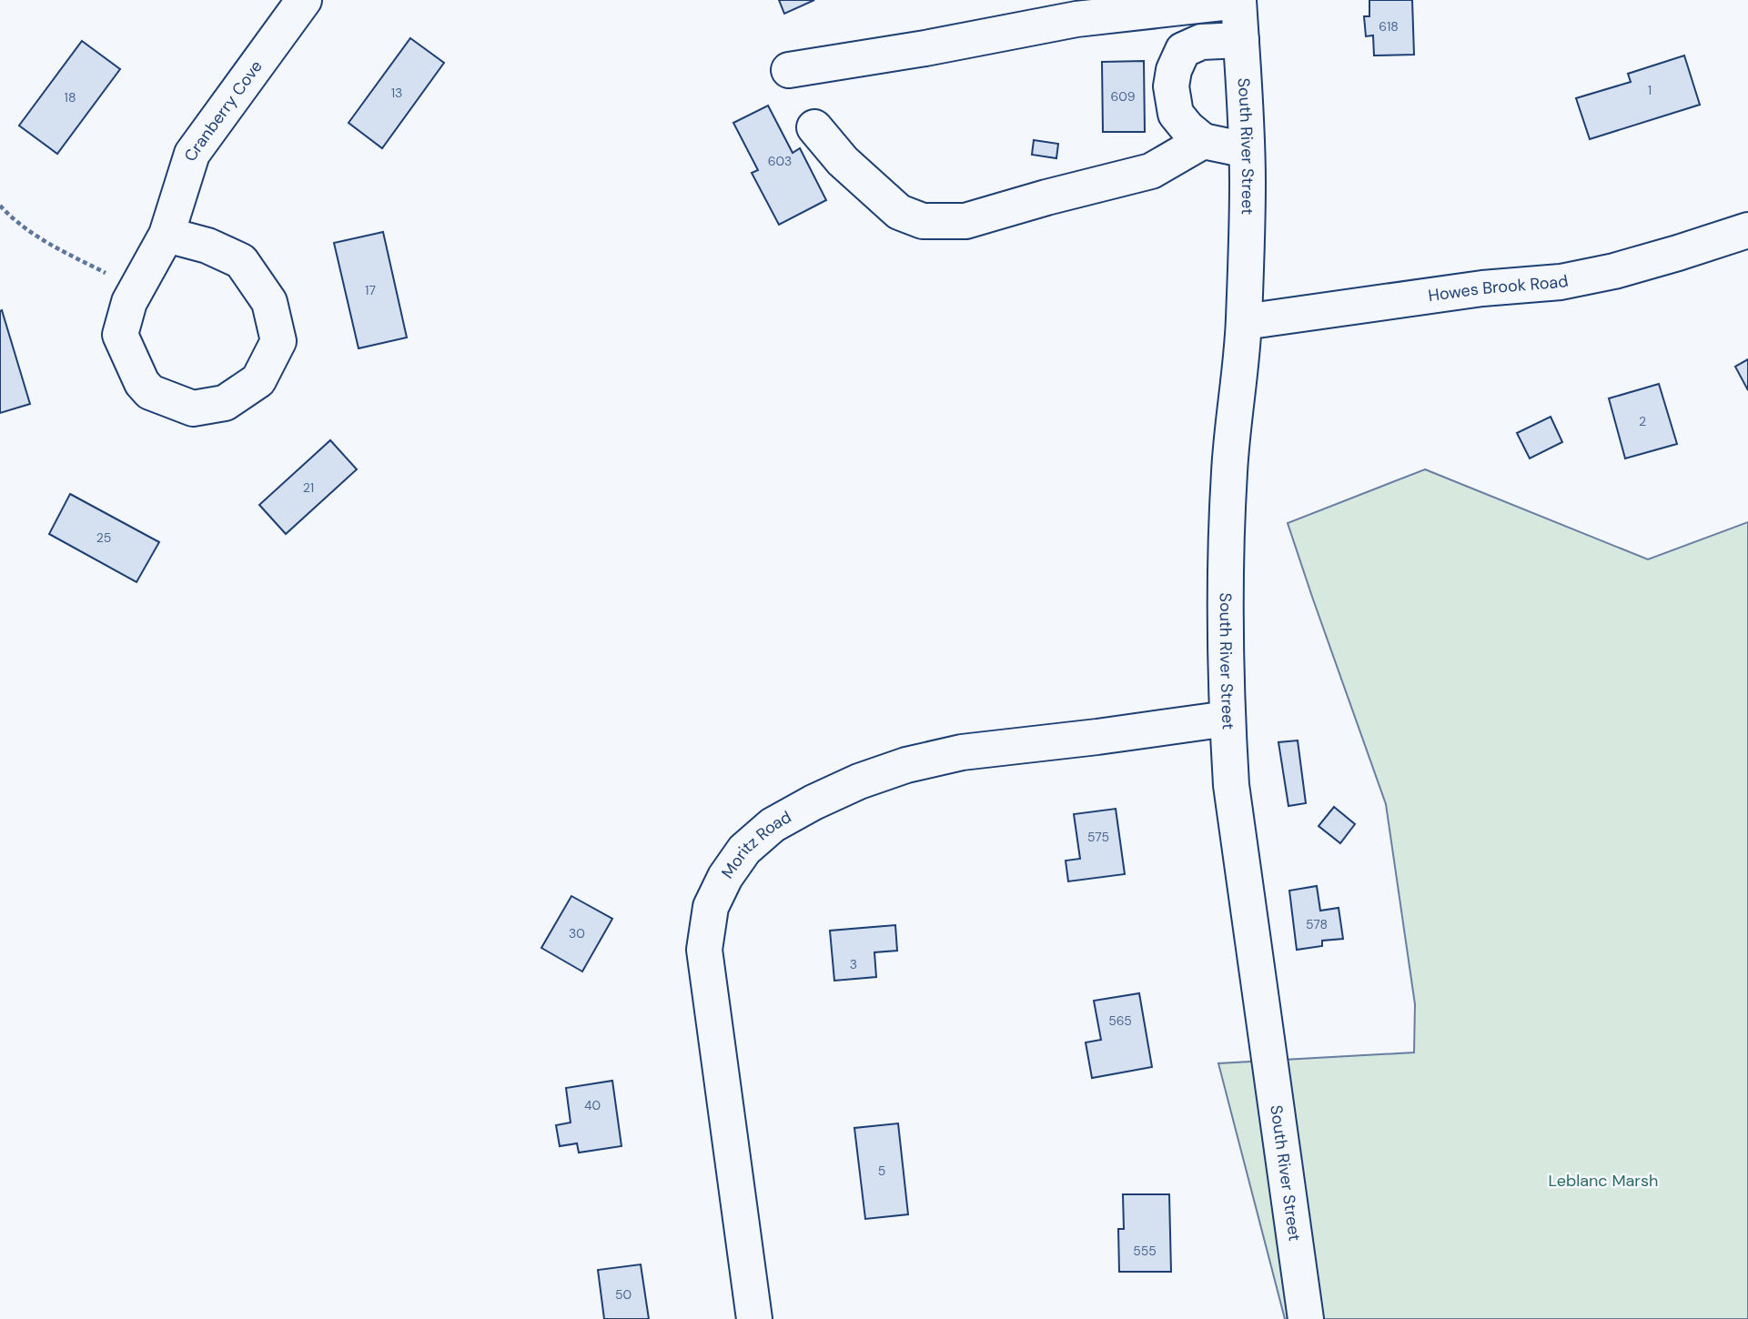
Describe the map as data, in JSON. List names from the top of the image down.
{
  "streets": {
    "street": [
      "Cranberry Cove",
      "South River Street",
      "Howes Brook Road",
      "Moritz Road"
    ]
  },
  "crossings": [
    ["South River Street", "Howes Brook Road"],
    ["South River Street", "Moritz Road"]
  ],
  "parks": ["Leblanc Marsh"],
  "house_numbers": [
    "618",
    "1",
    "13",
    "609",
    "18",
    "603",
    "17",
    "2",
    "21",
    "25",
    "575",
    "578",
    "30",
    "3",
    "565",
    "40",
    "5",
    "555",
    "50"
  ]
}
